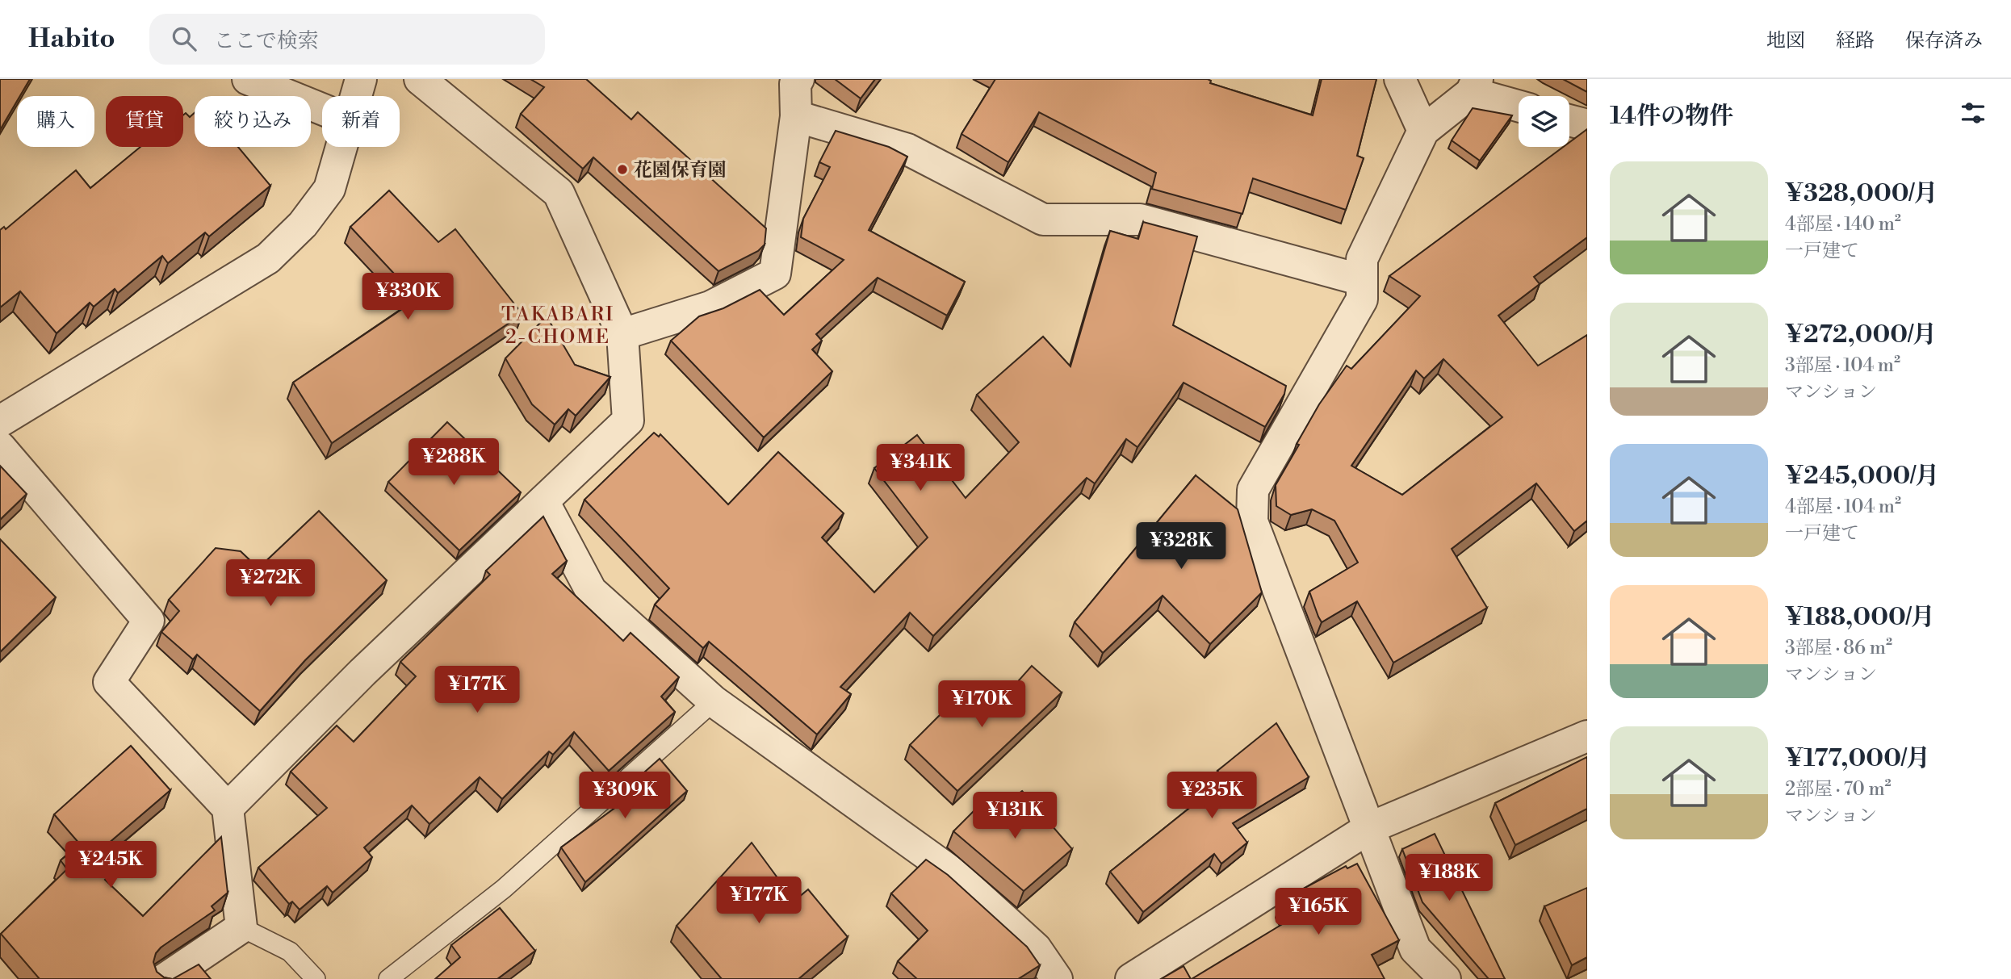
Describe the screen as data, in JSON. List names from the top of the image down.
{
  "districts": ["TAKABARI 2-CHOME"],
  "places": ["花園保育園"],
  "page": {
    "header": "Habito",
    "search": "ここで検索",
    "nav": ["地図", "経路", "保存済み"],
    "heading": "14件の物件",
    "chip": [
      "購入",
      "賃貸",
      "絞り込み",
      "新着"
    ],
    "list": [
      {
        "name": "¥328,000/月",
        "note": "4部屋 · 140 m² · 一戸建て"
      },
      {
        "name": "¥272,000/月",
        "note": "3部屋 · 104 m² · マンション"
      },
      {
        "name": "¥245,000/月",
        "note": "4部屋 · 104 m² · 一戸建て"
      },
      {
        "name": "¥188,000/月",
        "note": "3部屋 · 86 m² · マンション"
      },
      {
        "name": "¥177,000/月",
        "note": "2部屋 · 70 m² · マンション"
      }
    ],
    "price": [
      "¥330K",
      "¥288K",
      "¥341K",
      "¥328K",
      "¥272K",
      "¥177K",
      "¥170K",
      "¥309K",
      "¥235K",
      "¥131K",
      "¥245K",
      "¥188K",
      "¥177K",
      "¥165K"
    ]
  }
}
